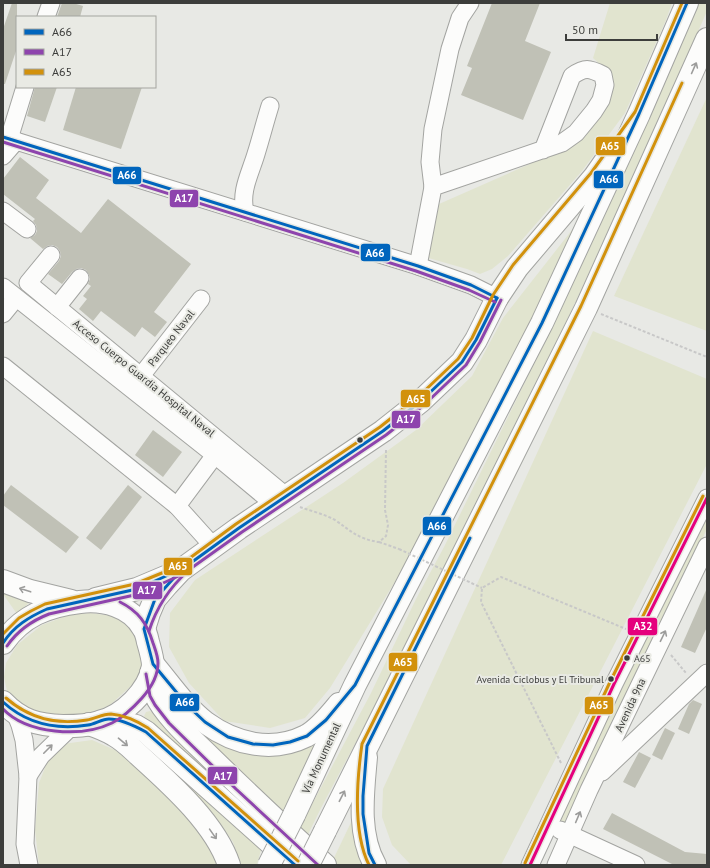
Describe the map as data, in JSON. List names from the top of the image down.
{
  "streets": {
    "main road": ["Vía Monumental"],
    "street": ["Parqueo Naval", "Acceso Cuerpo Guardia Hospital Naval", "Avenida 9na"]
  },
  "crossings": [
    ["Parqueo Naval", "Acceso Cuerpo Guardia Hospital Naval"]
  ],
  "places": ["A65", "Avenida Ciclobus y El Tribunal"],
  "lines": [
    "transit line A66",
    "transit line A65",
    "transit line A17",
    "transit line A32"
  ],
  "legend": ["A66", "A17", "A65"],
  "scale_bar": "50 m"
}
